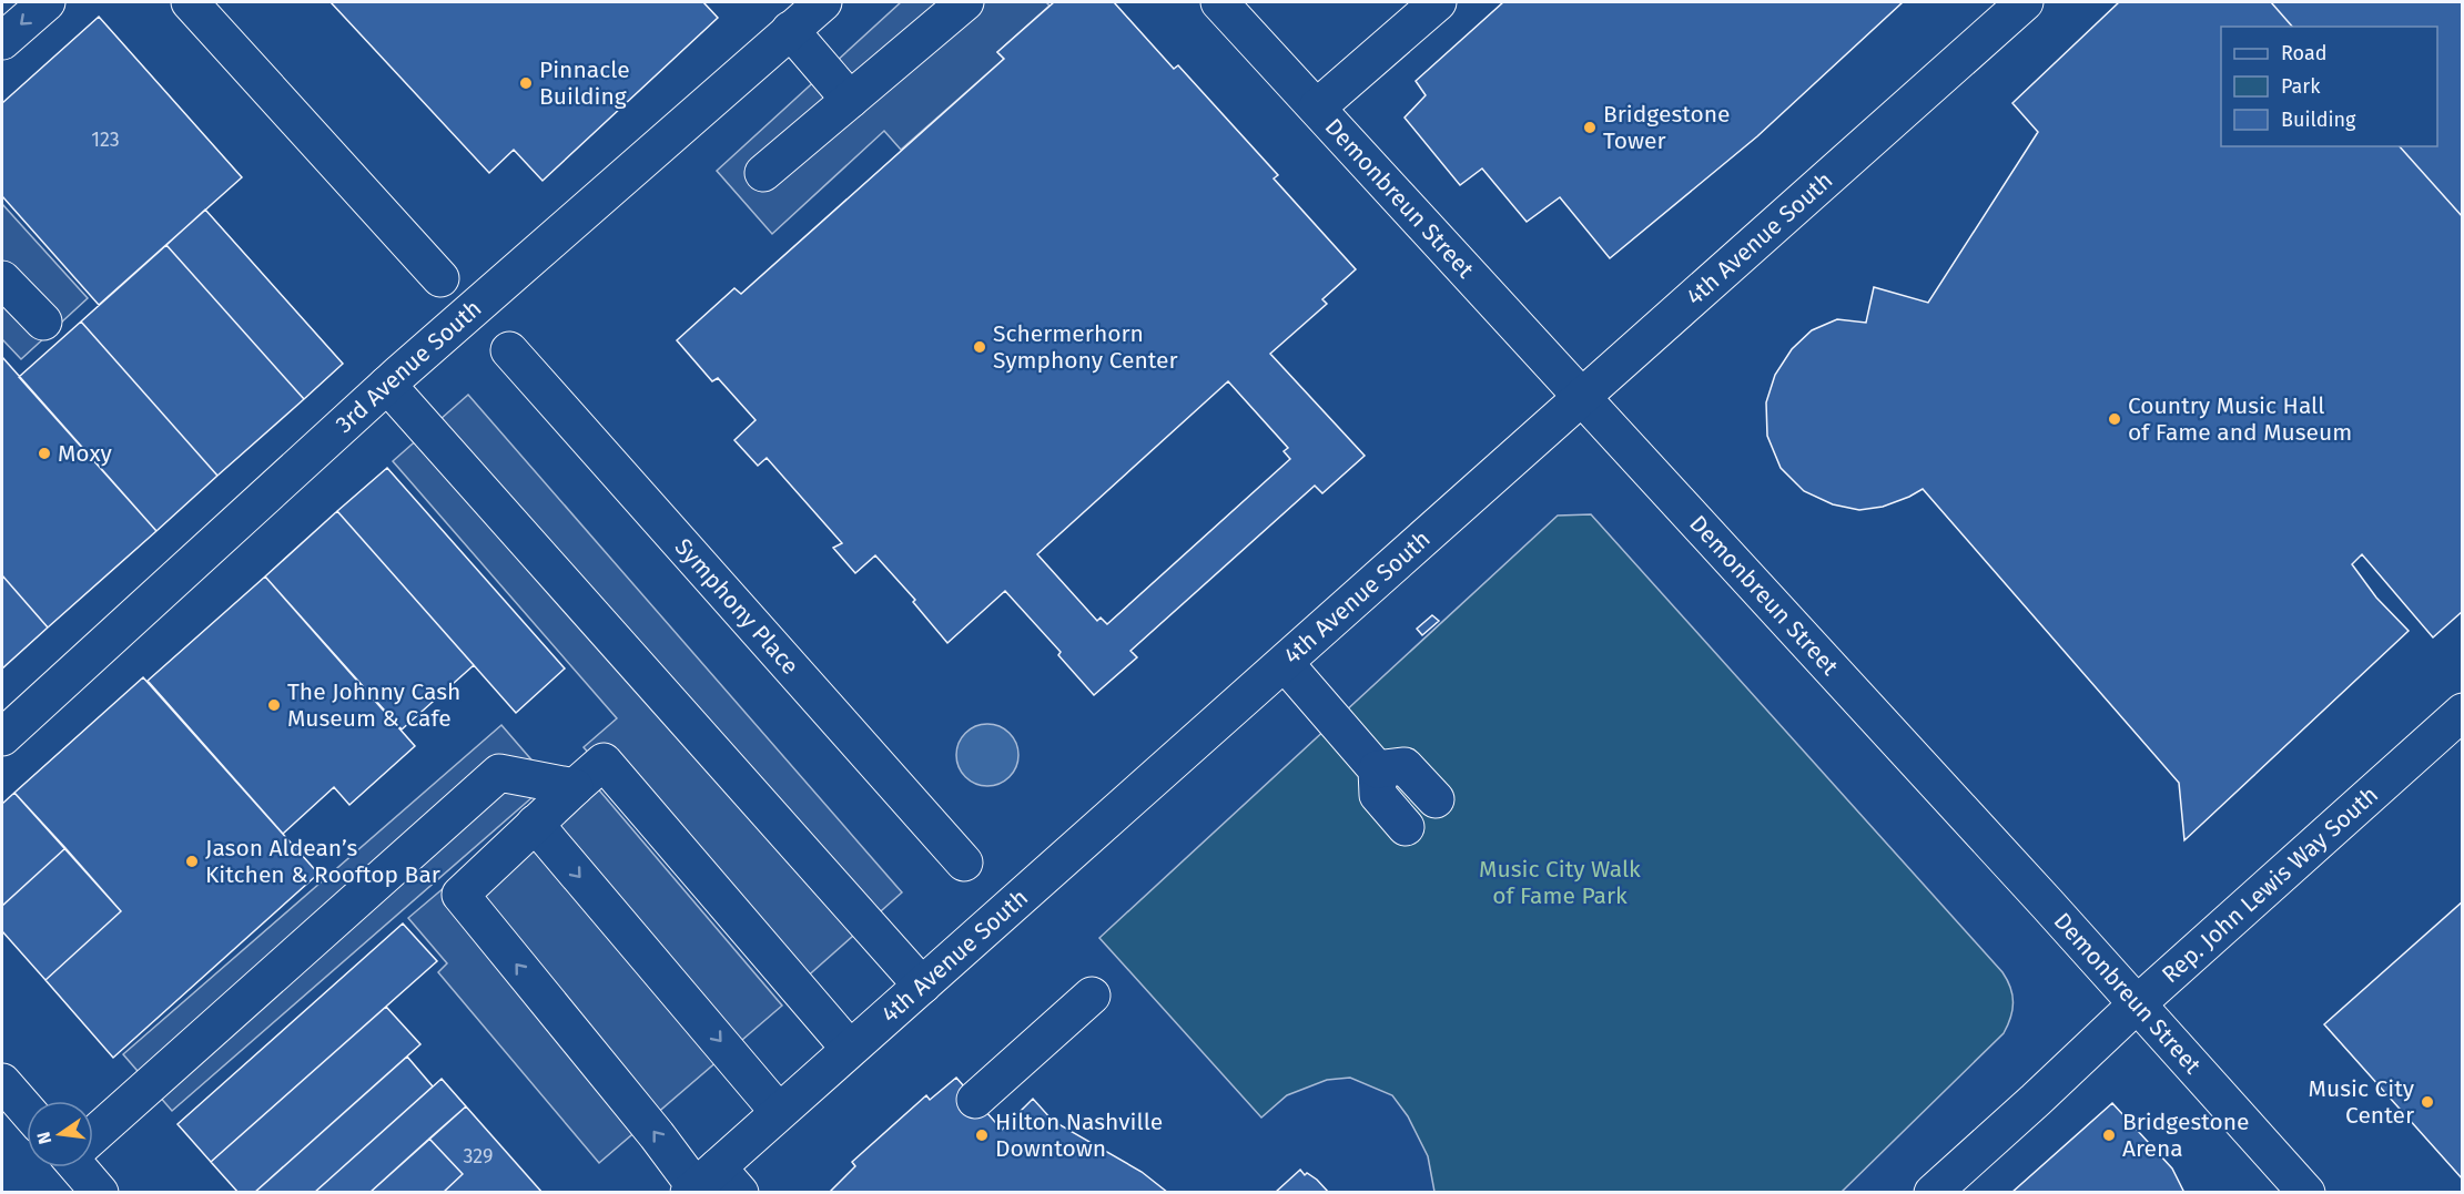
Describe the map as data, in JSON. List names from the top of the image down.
{
  "streets": {
    "street": [
      "Demonbreun Street",
      "4th Avenue South",
      "3rd Avenue South",
      "Symphony Place",
      "Rep. John Lewis Way South"
    ]
  },
  "crossings": [
    ["Demonbreun Street", "4th Avenue South"],
    ["Demonbreun Street", "Rep. John Lewis Way South"]
  ],
  "parks": ["Music City Walk of Fame Park"],
  "places": [
    "Pinnacle Building",
    "Bridgestone Tower",
    "Schermerhorn Symphony Center",
    "Country Music Hall of Fame and Museum",
    "Moxy",
    "The Johnny Cash Museum & Cafe",
    "Jason Aldean’s Kitchen & Rooftop Bar",
    "Music City Center",
    "Hilton Nashville Downtown",
    "Bridgestone Arena"
  ],
  "house_numbers": ["123", "329"],
  "legend": ["Road", "Park", "Building"],
  "north": "left"
}
